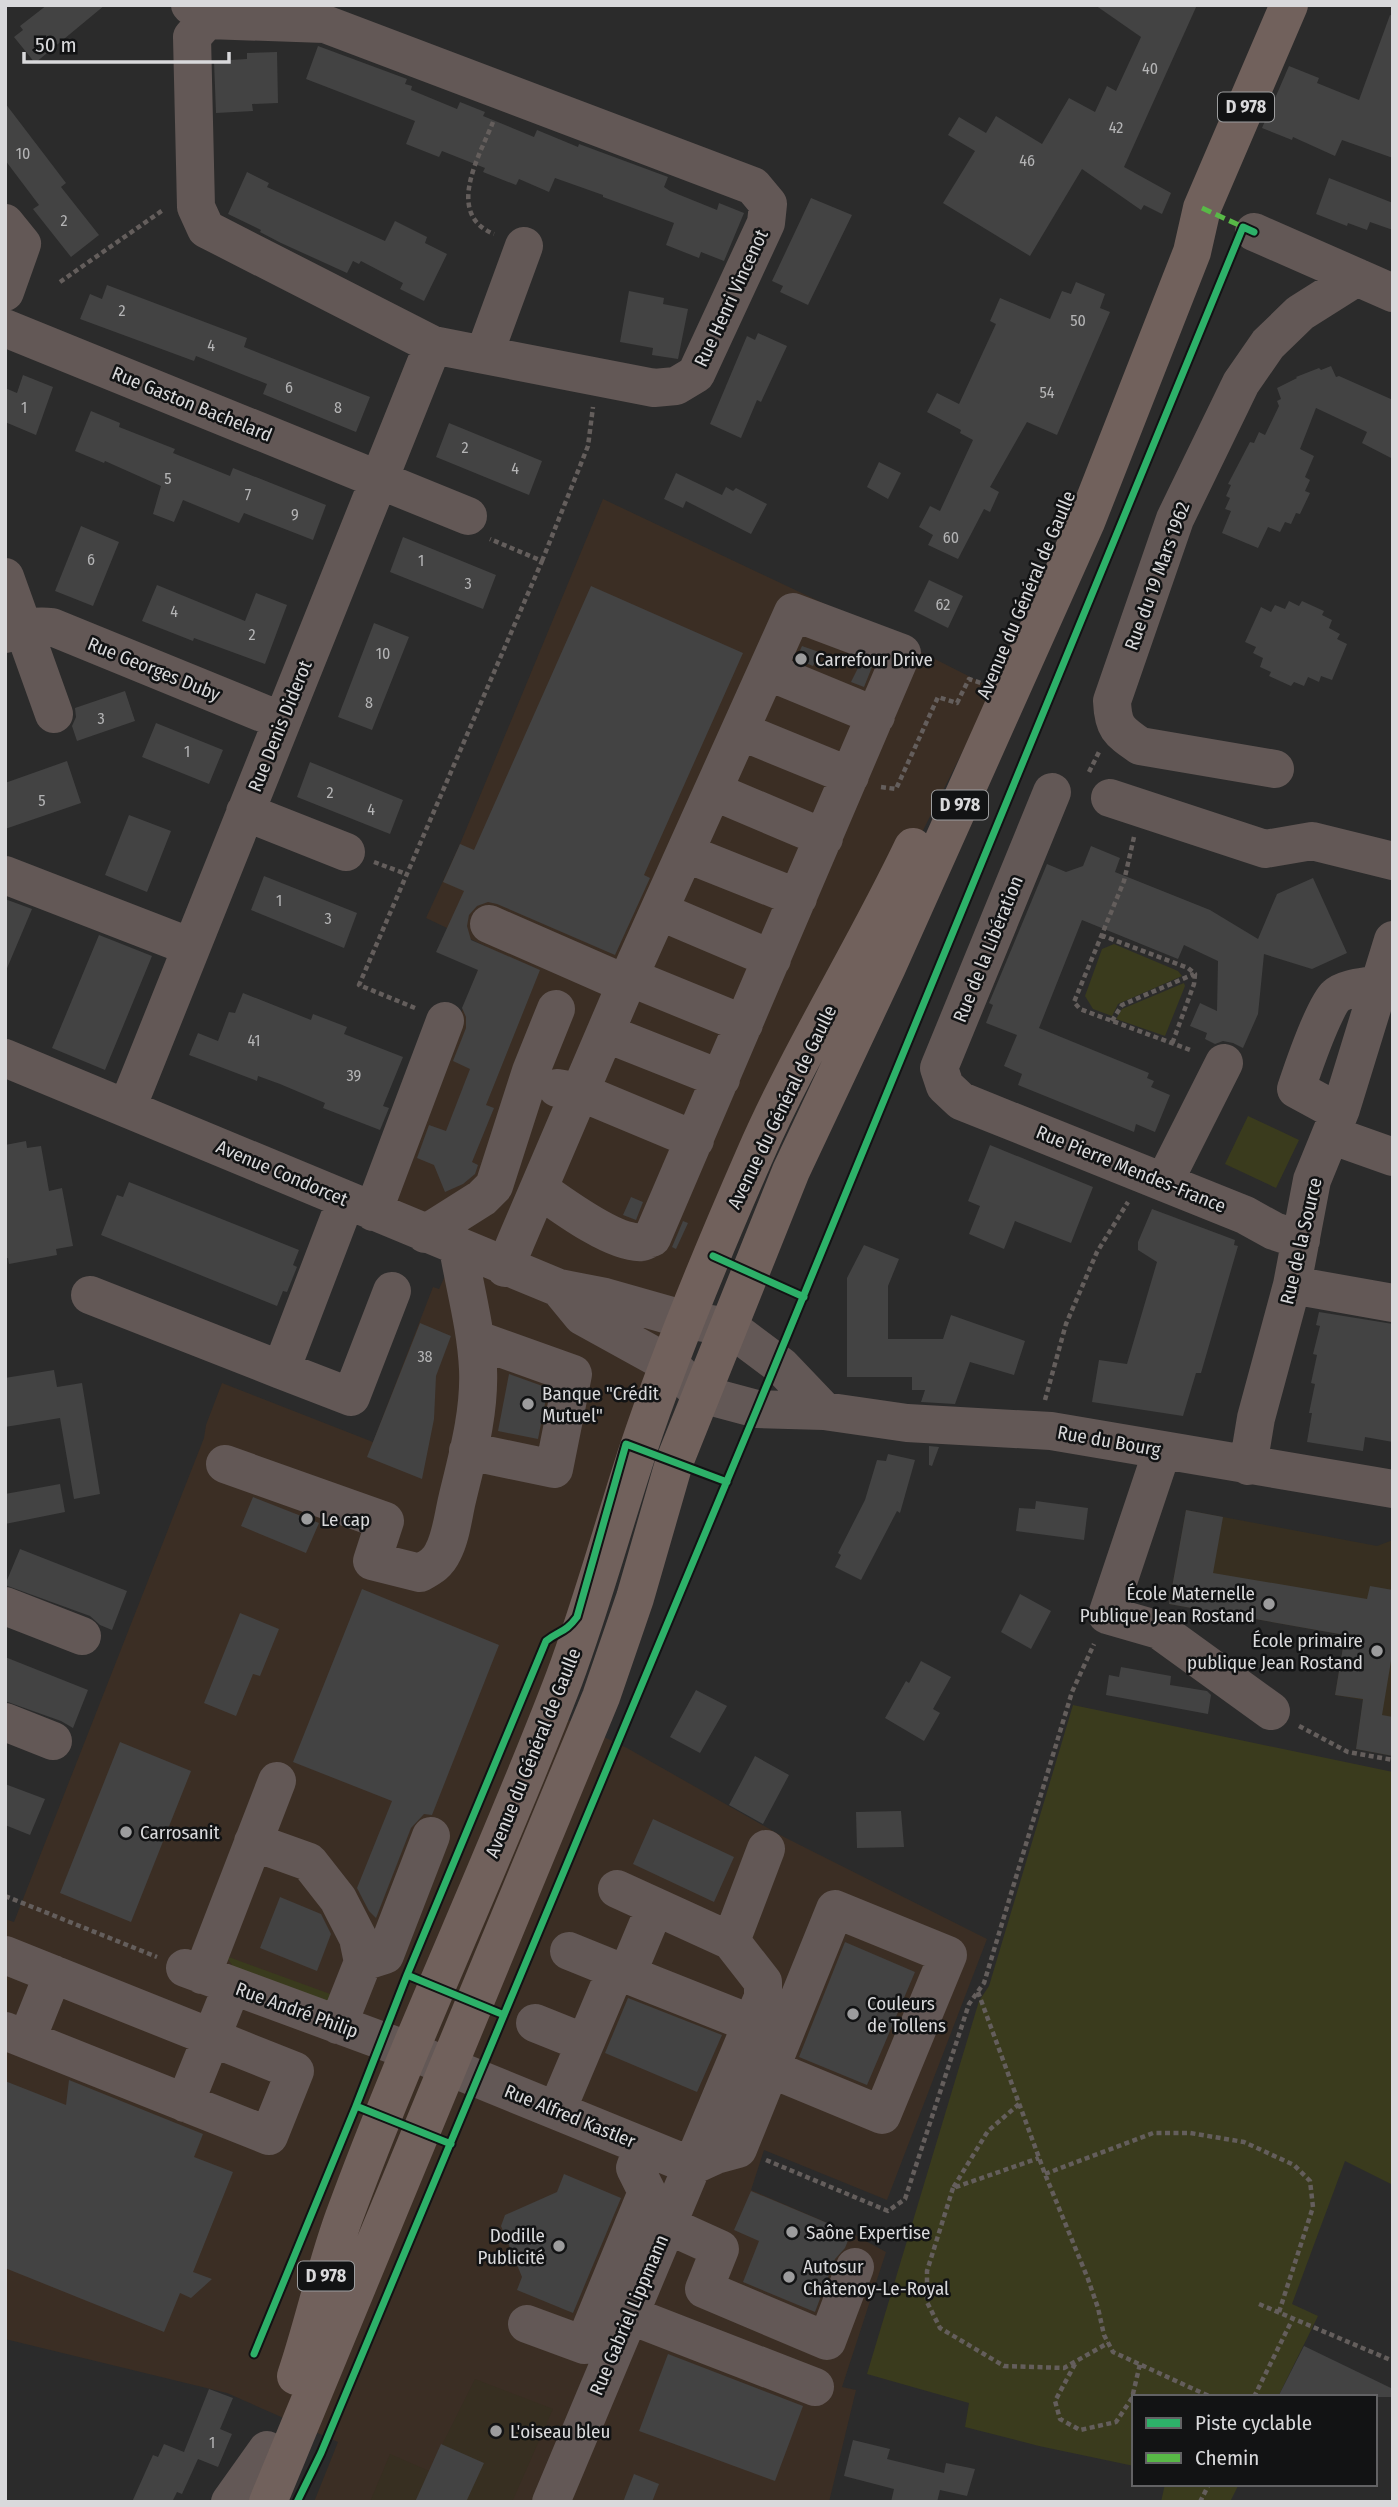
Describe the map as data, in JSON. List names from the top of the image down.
{
  "streets": {
    "main road": ["D 978", "Avenue du Général de Gaulle"],
    "street": [
      "Rue Henri Vincenot",
      "Rue Gaston Bachelard",
      "Rue du 19 Mars 1962",
      "Rue Georges Duby",
      "Rue Denis Diderot",
      "Rue de la Libération",
      "Rue Pierre Mendes-France",
      "Avenue Condorcet",
      "Rue de la Source",
      "Rue du Bourg",
      "Rue André Philip",
      "Rue Alfred Kastler",
      "Rue Gabriel Lippmann"
    ]
  },
  "crossings": [
    ["Rue Henri Vincenot", "Rue Denis Diderot"],
    ["Rue Gaston Bachelard", "Rue Denis Diderot"],
    ["Avenue du Général de Gaulle", "Avenue Condorcet"],
    ["Avenue du Général de Gaulle", "Rue du Bourg"],
    ["Avenue du Général de Gaulle", "Rue André Philip"],
    ["Avenue du Général de Gaulle", "Rue Alfred Kastler"],
    ["Rue Georges Duby", "Rue Denis Diderot"],
    ["Rue Denis Diderot", "Avenue Condorcet"],
    ["Rue de la Libération", "Rue Pierre Mendes-France"],
    ["Rue Pierre Mendes-France", "Rue de la Source"],
    ["Rue de la Source", "Rue du Bourg"],
    ["Rue André Philip", "Rue Alfred Kastler"],
    ["Rue Alfred Kastler", "Rue Gabriel Lippmann"]
  ],
  "places": [
    "Carrefour Drive",
    "Banque \"Crédit Mutuel\"",
    "Le cap",
    "École Maternelle Publique Jean Rostand",
    "École primaire publique Jean Rostand",
    "Carrosanit",
    "Couleurs de Tollens",
    "Saône Expertise",
    "Dodille Publicité",
    "Autosur Châtenoy-Le-Royal",
    "L'oiseau bleu"
  ],
  "house_numbers": [
    "40",
    "42",
    "10",
    "46",
    "2",
    "2",
    "50",
    "4",
    "6",
    "54",
    "1",
    "8",
    "2",
    "4",
    "5",
    "7",
    "9",
    "60",
    "6",
    "1",
    "3",
    "62",
    "4",
    "2",
    "10",
    "8",
    "3",
    "1",
    "2",
    "5",
    "4",
    "1",
    "3",
    "41",
    "39",
    "38",
    "1"
  ],
  "legend": ["Piste cyclable", "Chemin"],
  "scale_bar": "50 m"
}
